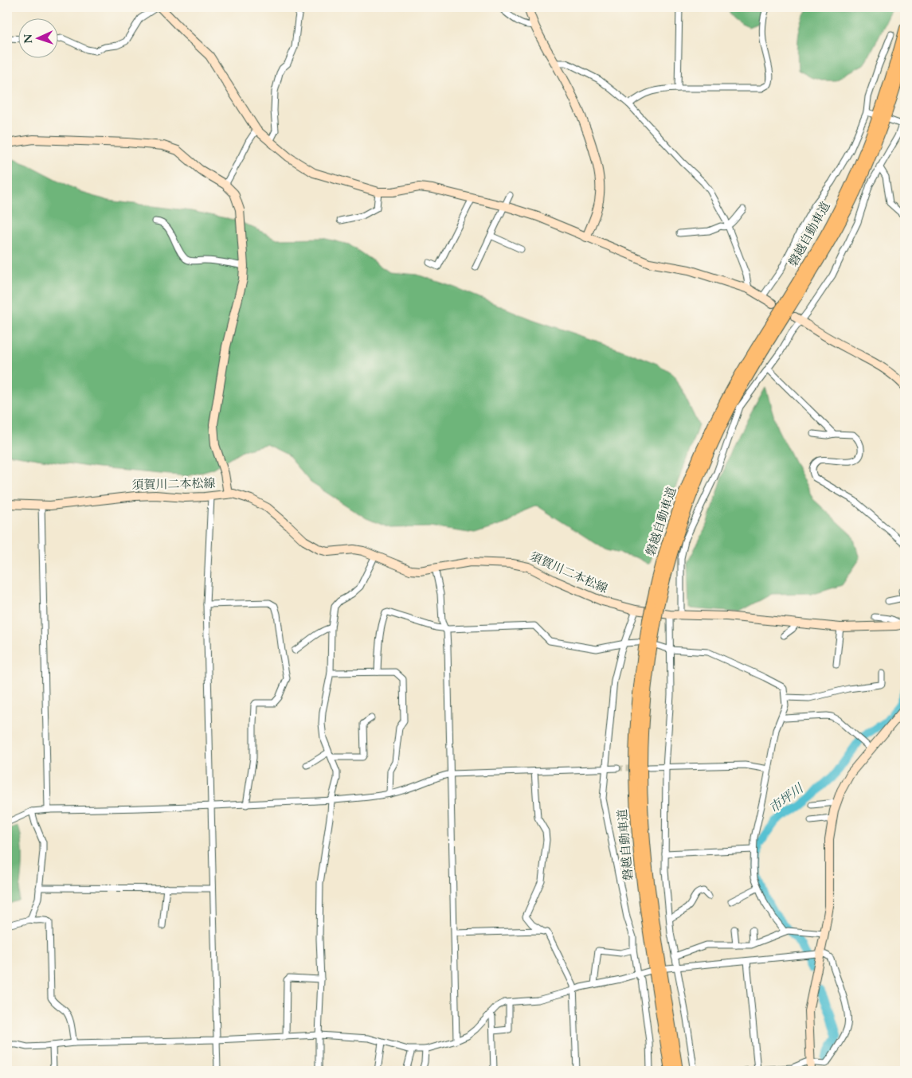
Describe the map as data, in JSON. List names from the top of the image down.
{
  "streets": {
    "highway": ["磐越自動車道"],
    "street": ["須賀川二本松線"]
  },
  "water": ["市坪川"],
  "north": "left"
}
